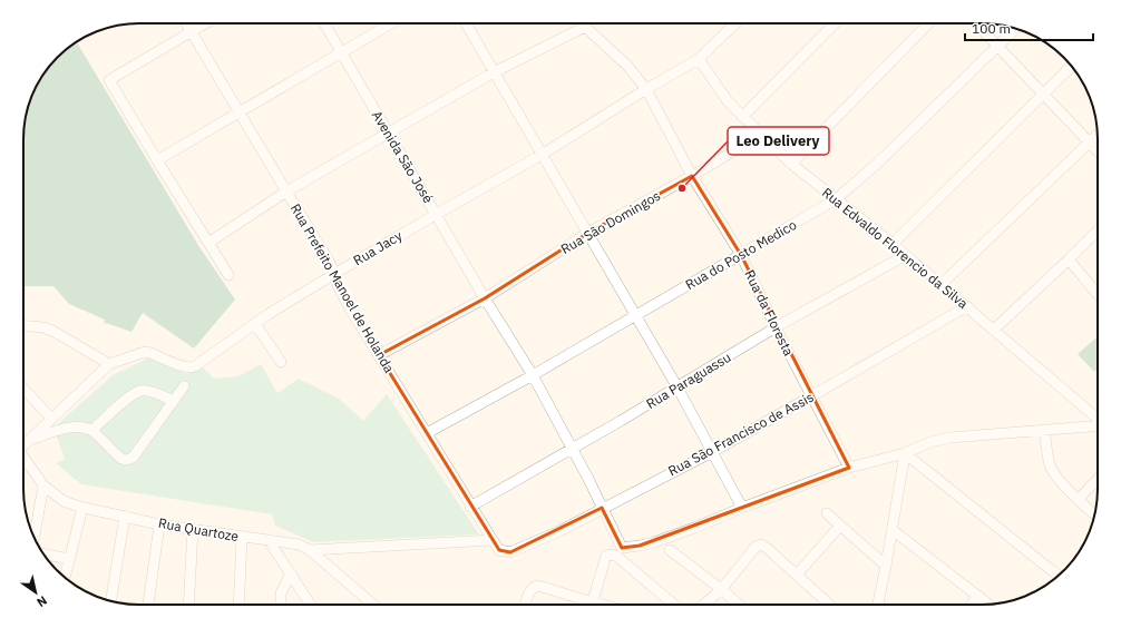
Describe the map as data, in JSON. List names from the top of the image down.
{
  "streets": {
    "street": [
      "Avenida São José",
      "Rua São Domingos",
      "Rua Jacy",
      "Rua Edvaldo Florencio da Silva",
      "Rua do Posto Medico",
      "Rua Prefeito Manoel de Holanda",
      "Rua da Floresta",
      "Rua Paraguassu",
      "Rua São Francisco de Assis",
      "Rua Quartoze"
    ]
  },
  "crossings": [
    ["Avenida São José", "Rua São Domingos"],
    ["Avenida São José", "Rua Jacy"],
    ["Rua São Domingos", "Rua Edvaldo Florencio da Silva"],
    ["Rua São Domingos", "Rua Prefeito Manoel de Holanda"],
    ["Rua São Domingos", "Rua da Floresta"],
    ["Rua Jacy", "Rua Edvaldo Florencio da Silva"],
    ["Rua Jacy", "Rua Prefeito Manoel de Holanda"],
    ["Rua Jacy", "Rua da Floresta"],
    ["Rua Edvaldo Florencio da Silva", "Rua do Posto Medico"],
    ["Rua Edvaldo Florencio da Silva", "Rua Paraguassu"],
    ["Rua Edvaldo Florencio da Silva", "Rua São Francisco de Assis"],
    ["Rua do Posto Medico", "Rua Prefeito Manoel de Holanda"],
    ["Rua do Posto Medico", "Rua da Floresta"],
    ["Rua Prefeito Manoel de Holanda", "Rua Paraguassu"],
    ["Rua Prefeito Manoel de Holanda", "Rua São Francisco de Assis"],
    ["Rua da Floresta", "Rua Paraguassu"],
    ["Rua da Floresta", "Rua São Francisco de Assis"]
  ],
  "places": ["Leo Delivery"],
  "scale_bar": "100 m",
  "north": "bottom right"
}
